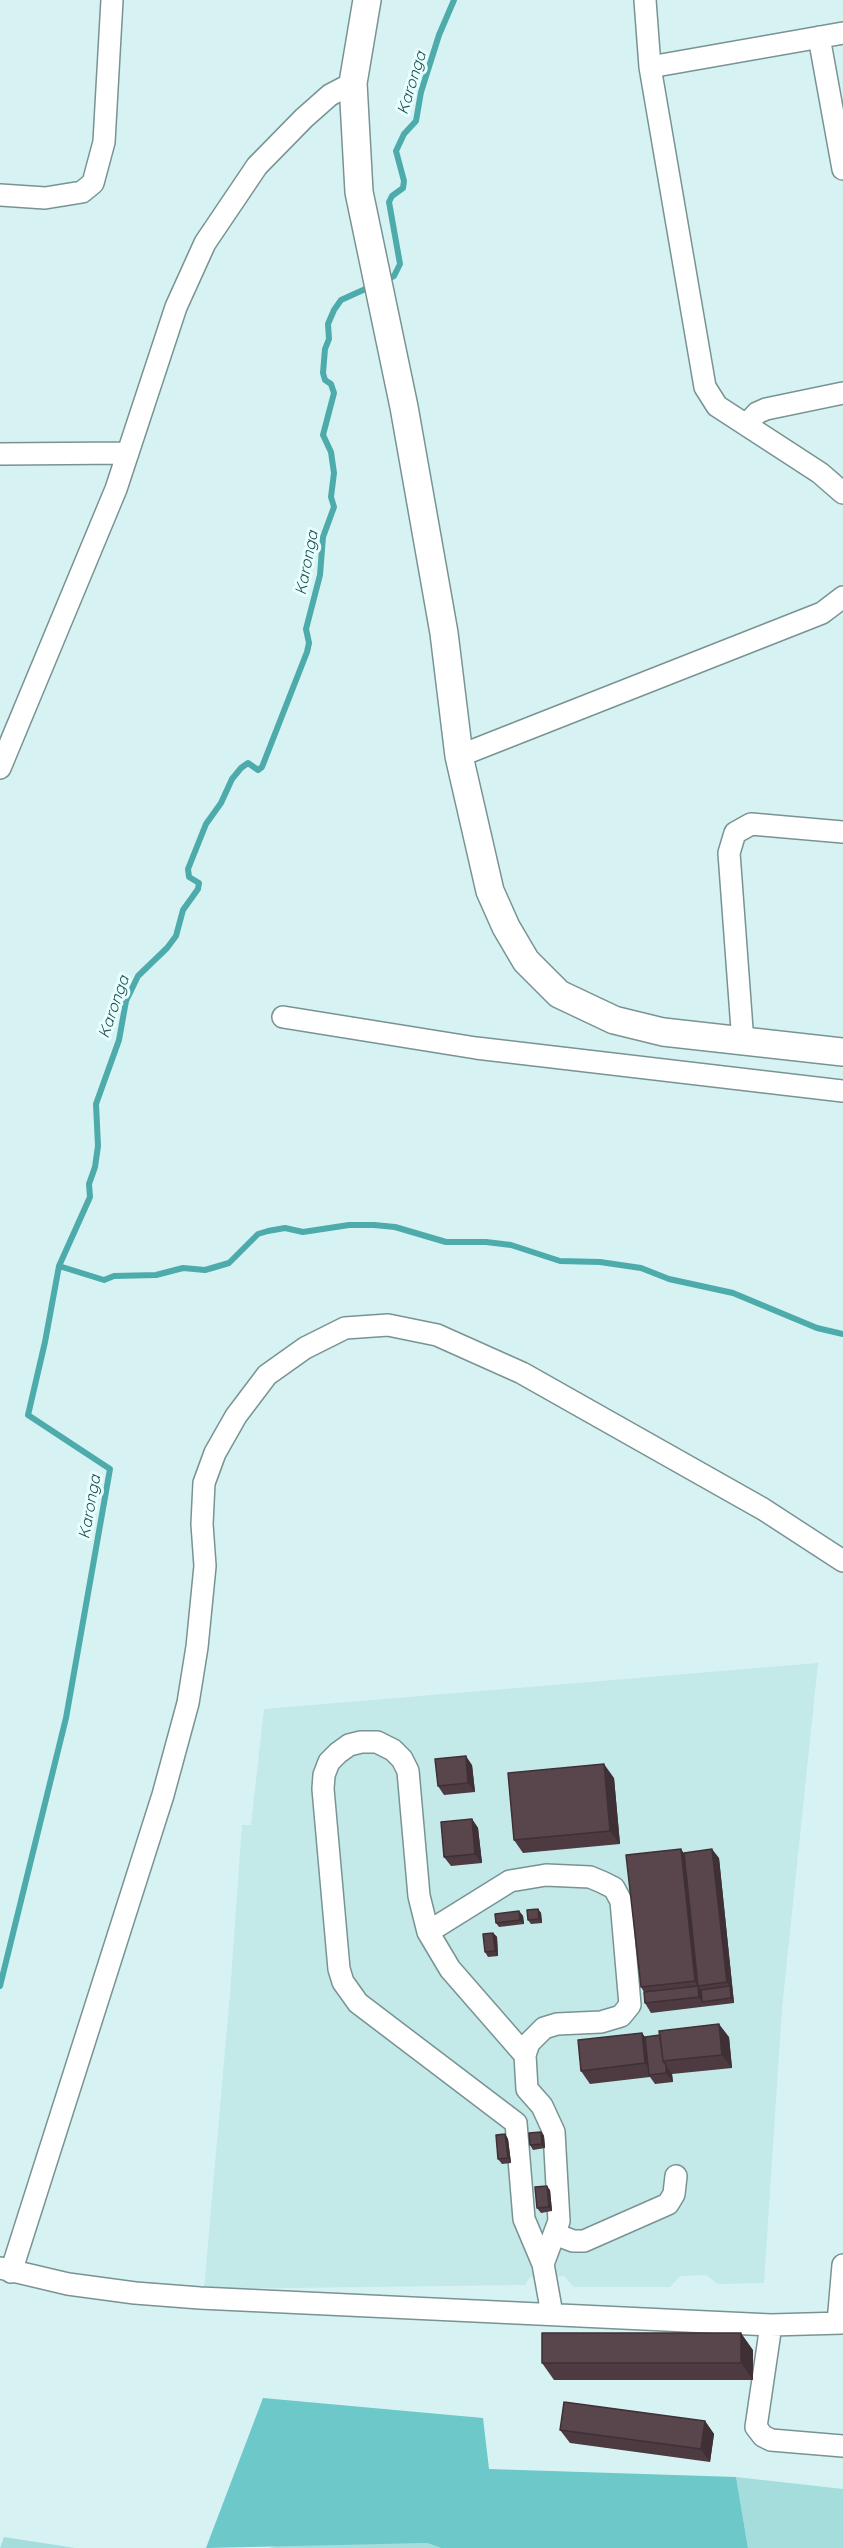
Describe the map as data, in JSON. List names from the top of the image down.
{
  "water": ["Karonga"]
}
